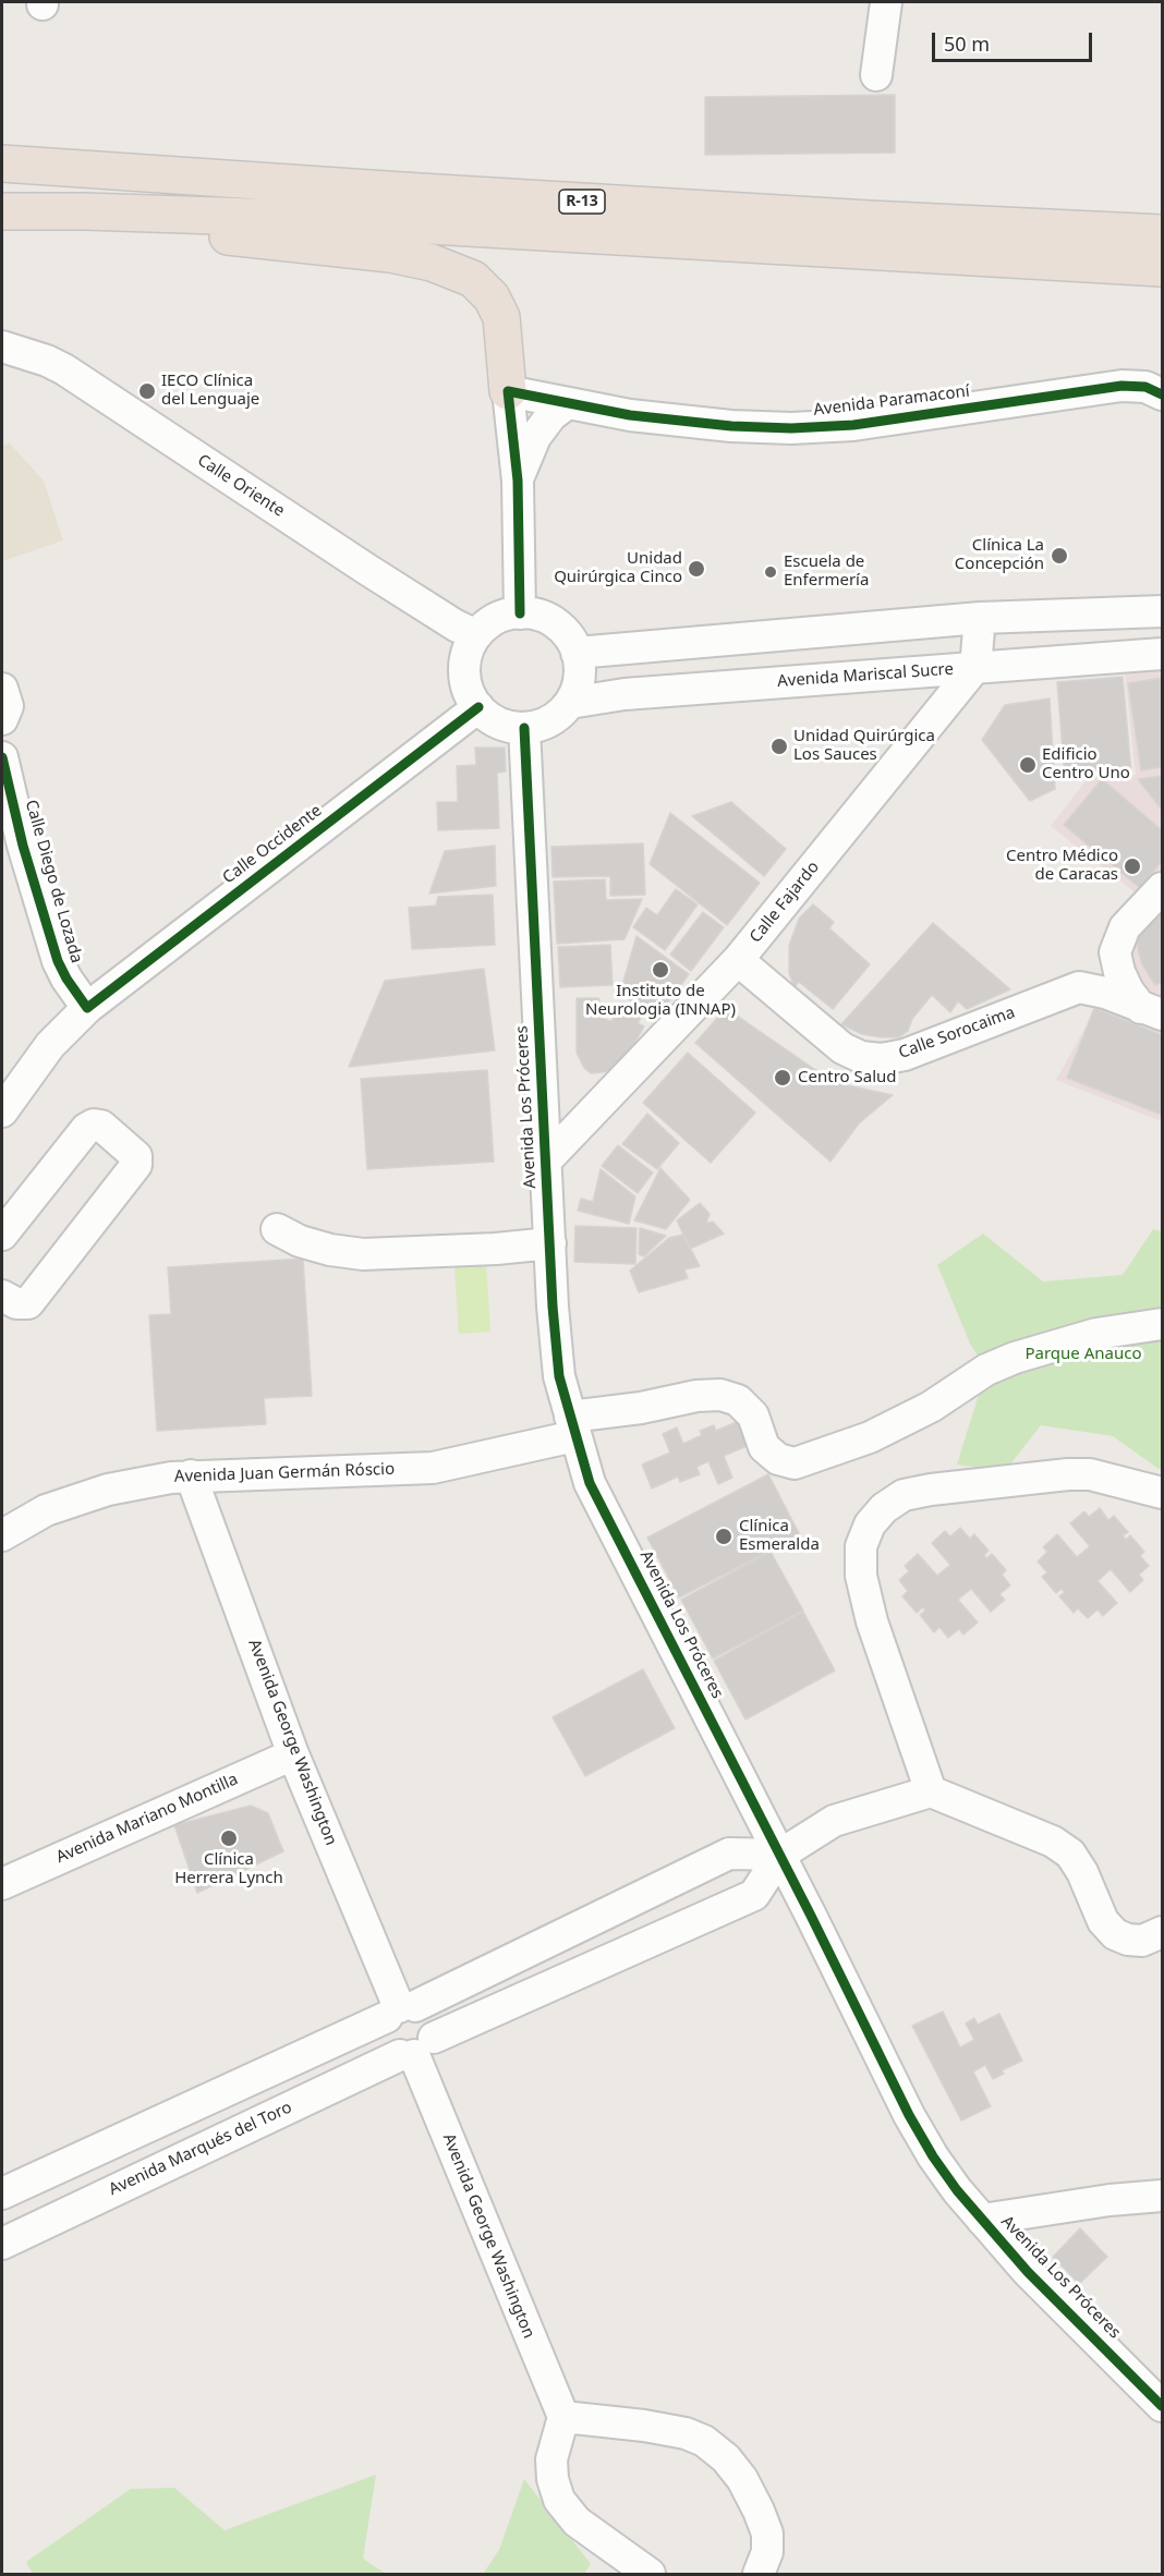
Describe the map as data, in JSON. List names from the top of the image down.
{
  "streets": {
    "highway": ["R-13"],
    "street": [
      "Avenida Paramaconí",
      "Calle Oriente",
      "Avenida Mariscal Sucre",
      "Calle Occidente",
      "Calle Diego de Lozada",
      "Calle Fajardo",
      "Calle Sorocaima",
      "Avenida Los Próceres",
      "Avenida Juan Germán Róscio",
      "Avenida George Washington",
      "Avenida Mariano Montilla",
      "Avenida Marqués del Toro"
    ]
  },
  "crossings": [
    ["Calle Oriente", "Avenida Mariscal Sucre"],
    ["Calle Oriente", "Calle Occidente"],
    ["Calle Oriente", "Avenida Los Próceres"],
    ["Avenida Mariscal Sucre", "Calle Occidente"],
    ["Avenida Mariscal Sucre", "Calle Fajardo"],
    ["Avenida Mariscal Sucre", "Avenida Los Próceres"],
    ["Calle Occidente", "Calle Diego de Lozada"],
    ["Calle Occidente", "Avenida Los Próceres"],
    ["Calle Fajardo", "Calle Sorocaima"],
    ["Calle Fajardo", "Avenida Los Próceres"],
    ["Avenida Los Próceres", "Avenida Juan Germán Róscio"],
    ["Avenida Juan Germán Róscio", "Avenida George Washington"],
    ["Avenida George Washington", "Avenida Mariano Montilla"],
    ["Avenida George Washington", "Avenida Marqués del Toro"]
  ],
  "parks": ["Parque Anauco"],
  "places": [
    "IECO Clínica del Lenguaje",
    "Clínica La Concepción",
    "Unidad Quirúrgica Cinco",
    "Escuela de Enfermería",
    "Unidad Quirúrgica Los Sauces",
    "Edificio Centro Uno",
    "Centro Médico de Caracas",
    "Instituto de Neurologia (INNAP)",
    "Centro Salud",
    "Clínica Esmeralda",
    "Clínica Herrera Lynch"
  ],
  "scale_bar": "50 m"
}
